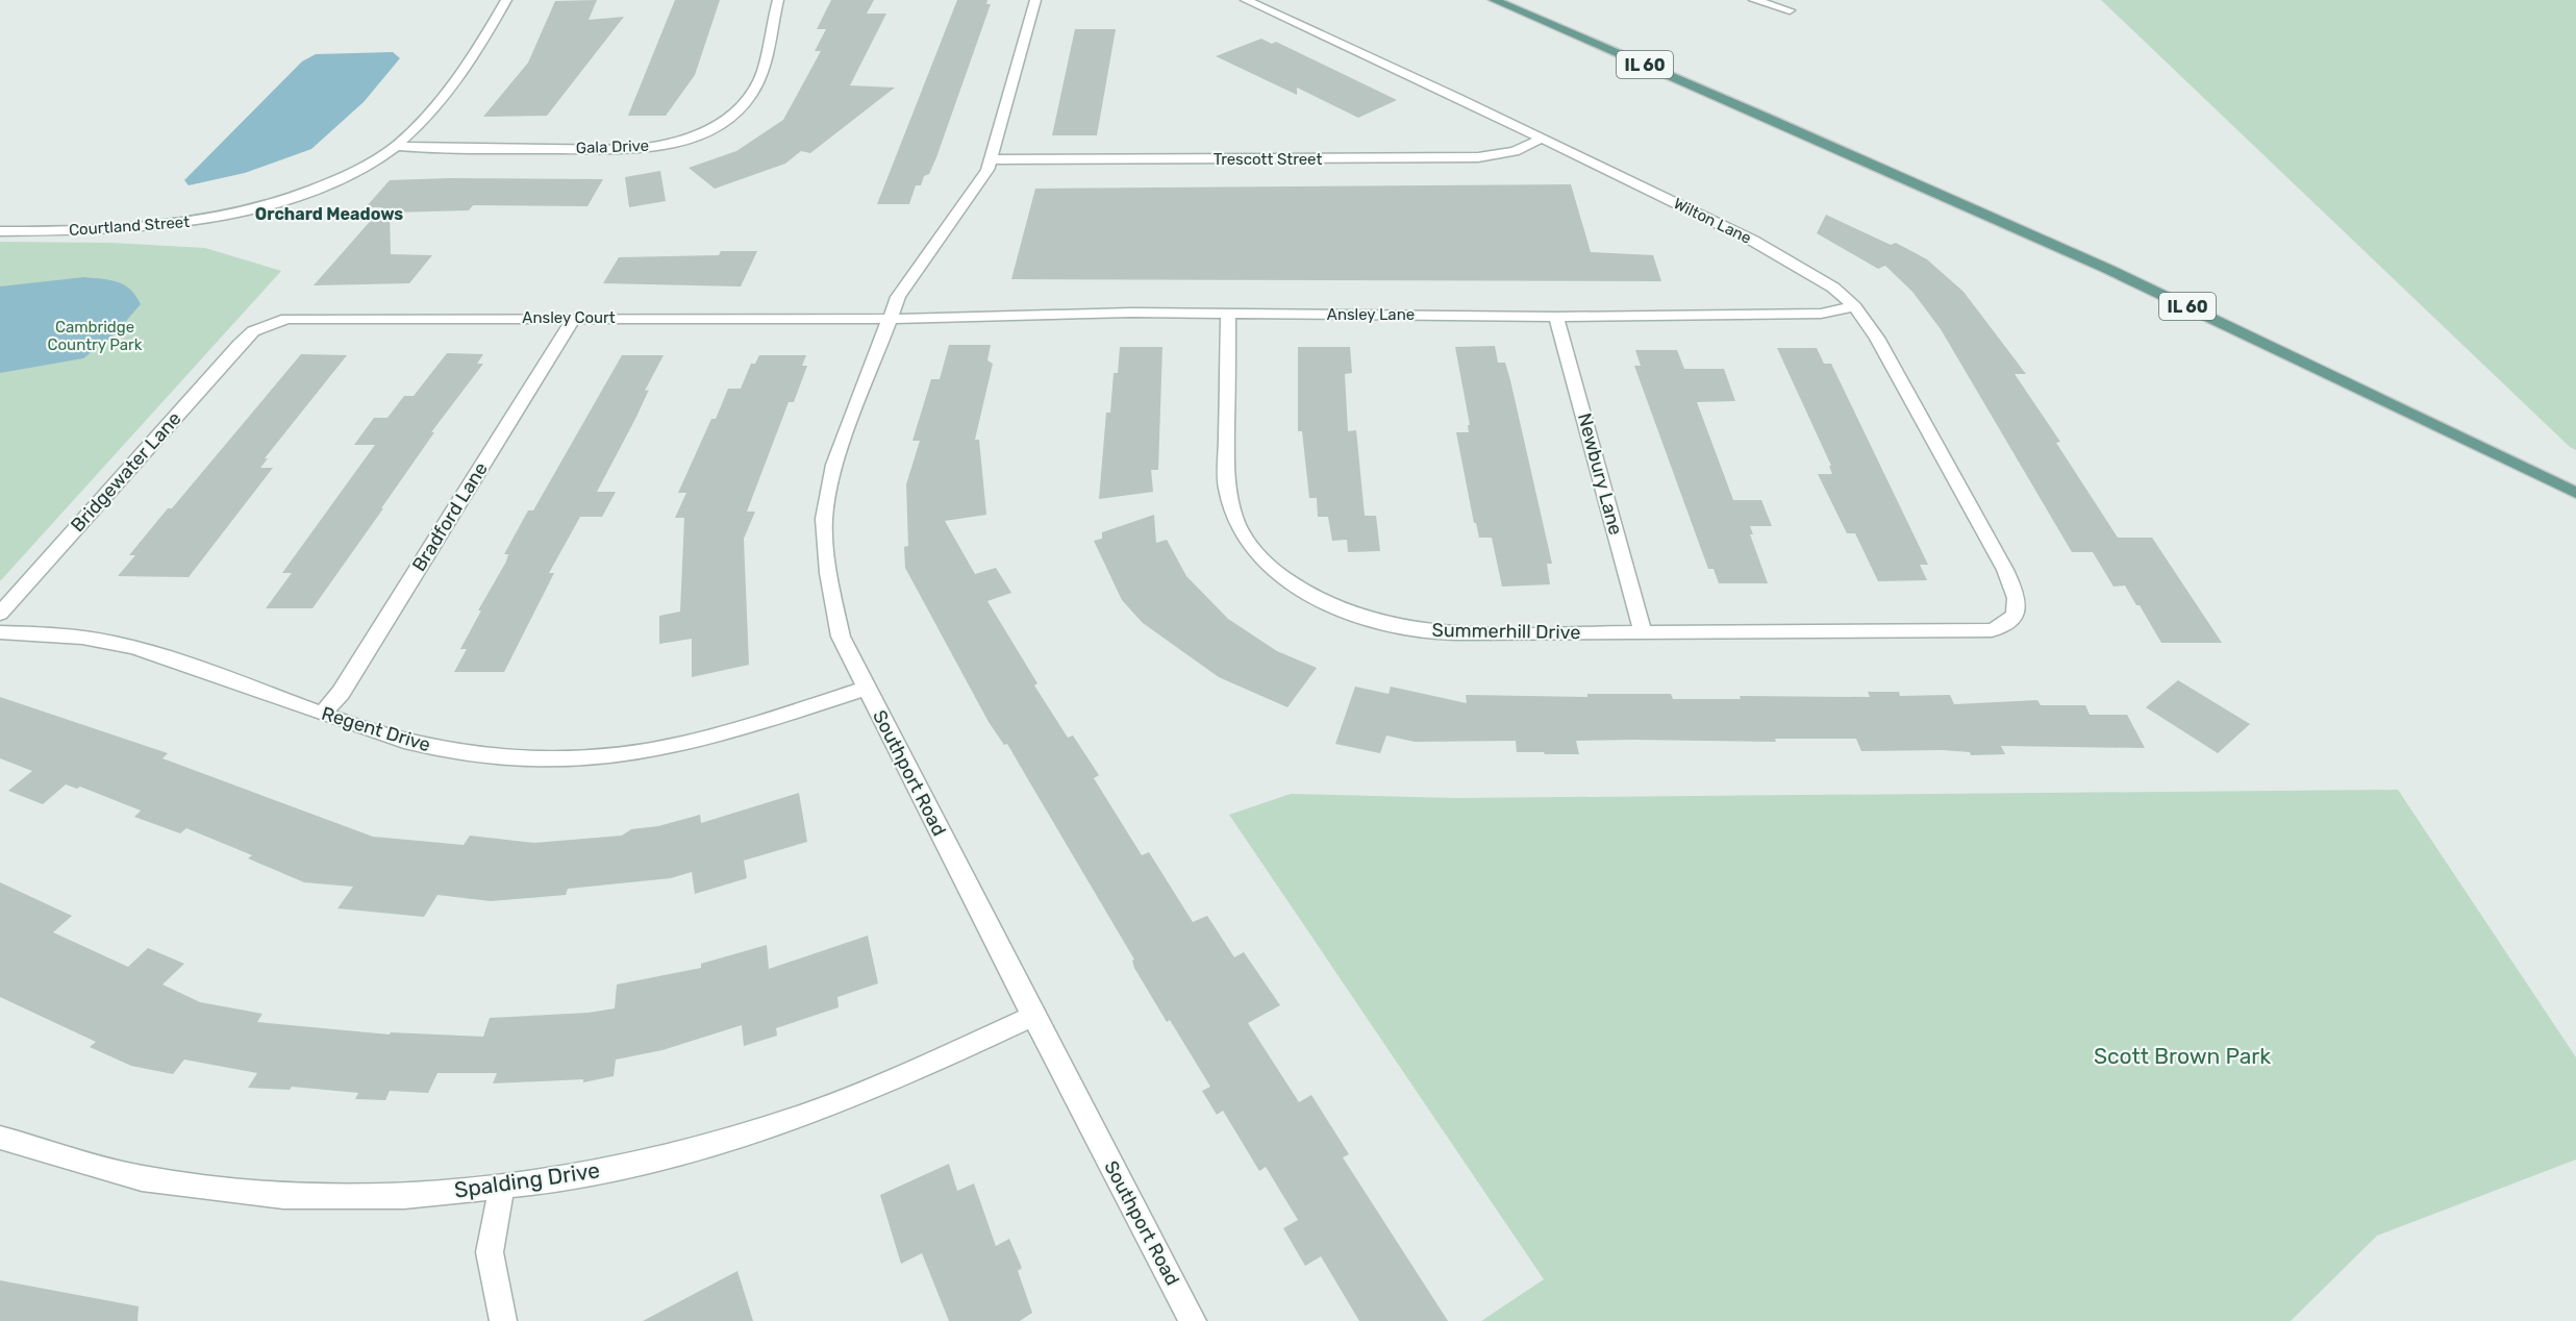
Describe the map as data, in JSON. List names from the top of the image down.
{
  "streets": {
    "main road": ["IL 60"],
    "street": [
      "Gala Drive",
      "Trescott Street",
      "Wilton Lane",
      "Courtland Street",
      "Ansley Lane",
      "Ansley Court",
      "Bridgewater Lane",
      "Newbury Lane",
      "Bradford Lane",
      "Summerhill Drive",
      "Regent Drive",
      "Southport Road",
      "Spalding Drive"
    ]
  },
  "crossings": [
    ["Gala Drive", "Courtland Street"],
    ["Trescott Street", "Wilton Lane"],
    ["Trescott Street", "Southport Road"],
    ["Wilton Lane", "Ansley Lane"],
    ["Wilton Lane", "Summerhill Drive"],
    ["Ansley Lane", "Ansley Court"],
    ["Ansley Lane", "Newbury Lane"],
    ["Ansley Lane", "Summerhill Drive"],
    ["Ansley Lane", "Southport Road"],
    ["Ansley Court", "Bridgewater Lane"],
    ["Ansley Court", "Bradford Lane"],
    ["Ansley Court", "Southport Road"],
    ["Newbury Lane", "Summerhill Drive"],
    ["Bradford Lane", "Regent Drive"],
    ["Regent Drive", "Southport Road"],
    ["Southport Road", "Spalding Drive"]
  ],
  "districts": ["Orchard Meadows"],
  "parks": ["Cambridge Country Park", "Scott Brown Park"]
}
